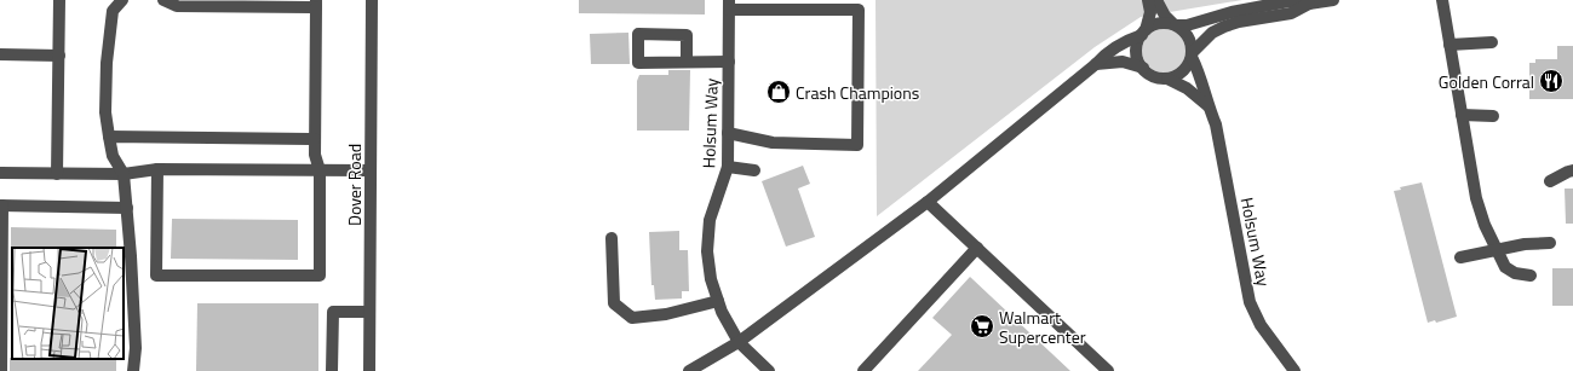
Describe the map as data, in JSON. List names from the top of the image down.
{
  "streets": {
    "street": ["Holsum Way", "Dover Road"]
  },
  "places": {
    "restaurant": ["Golden Corral"],
    "shop": ["Crash Champions"],
    "supermarket": ["Walmart Supercenter"]
  }
}
